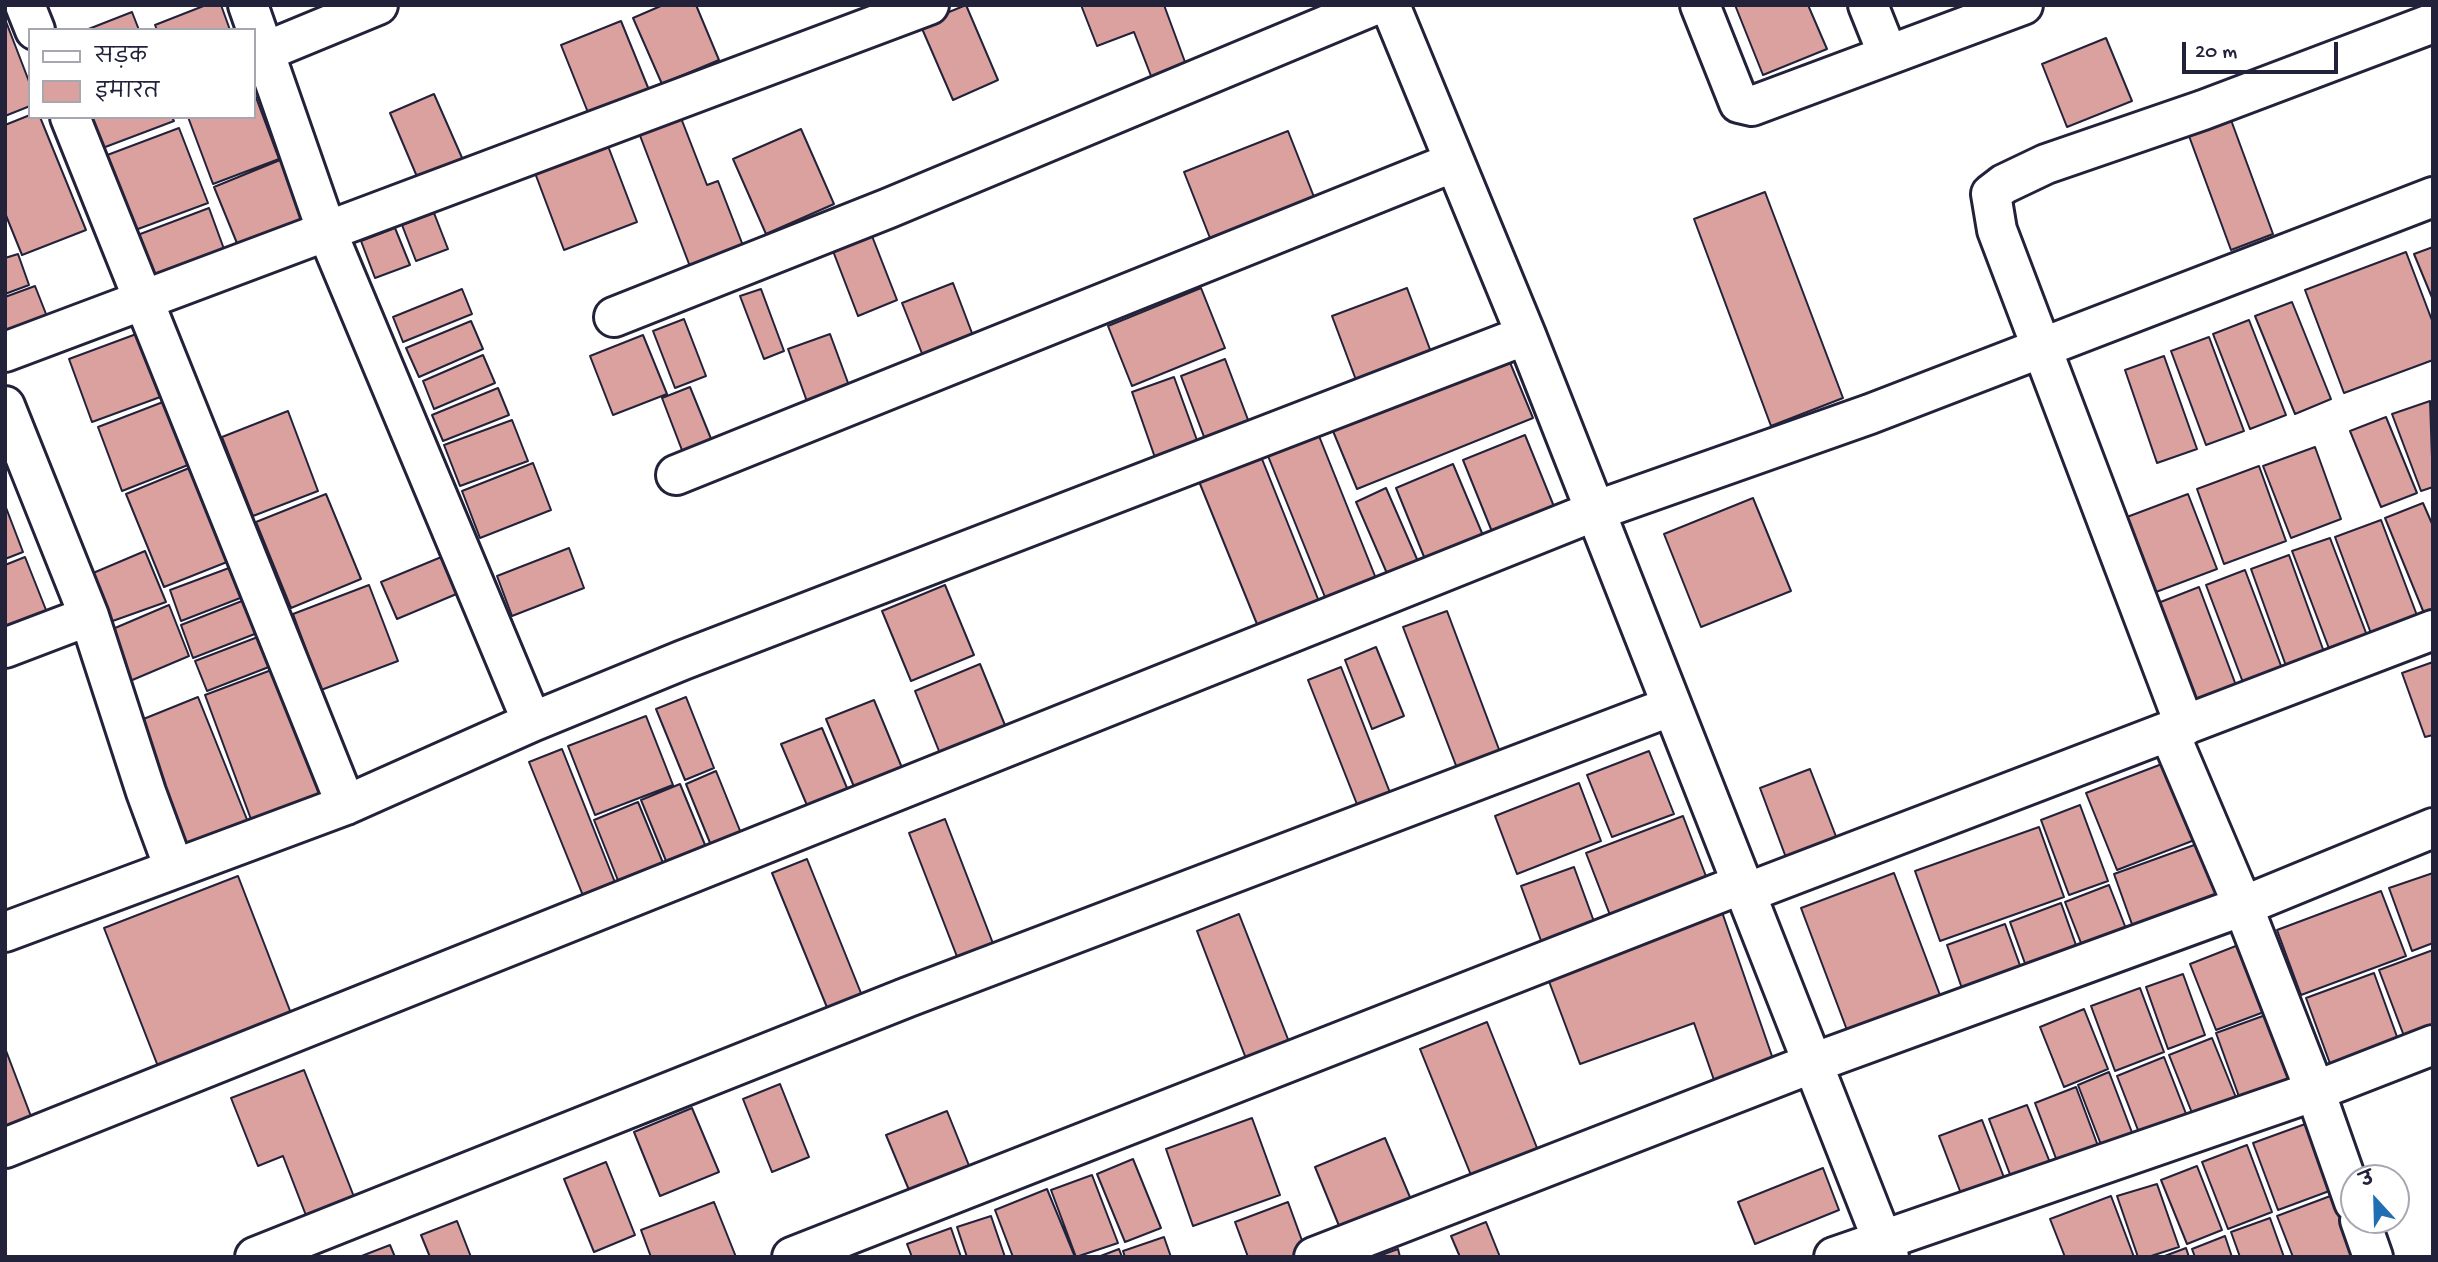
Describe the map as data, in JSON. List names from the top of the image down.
{
  "legend": ["सड़क", "इमारत"],
  "scale_bar": "20 m",
  "north": "top"
}
